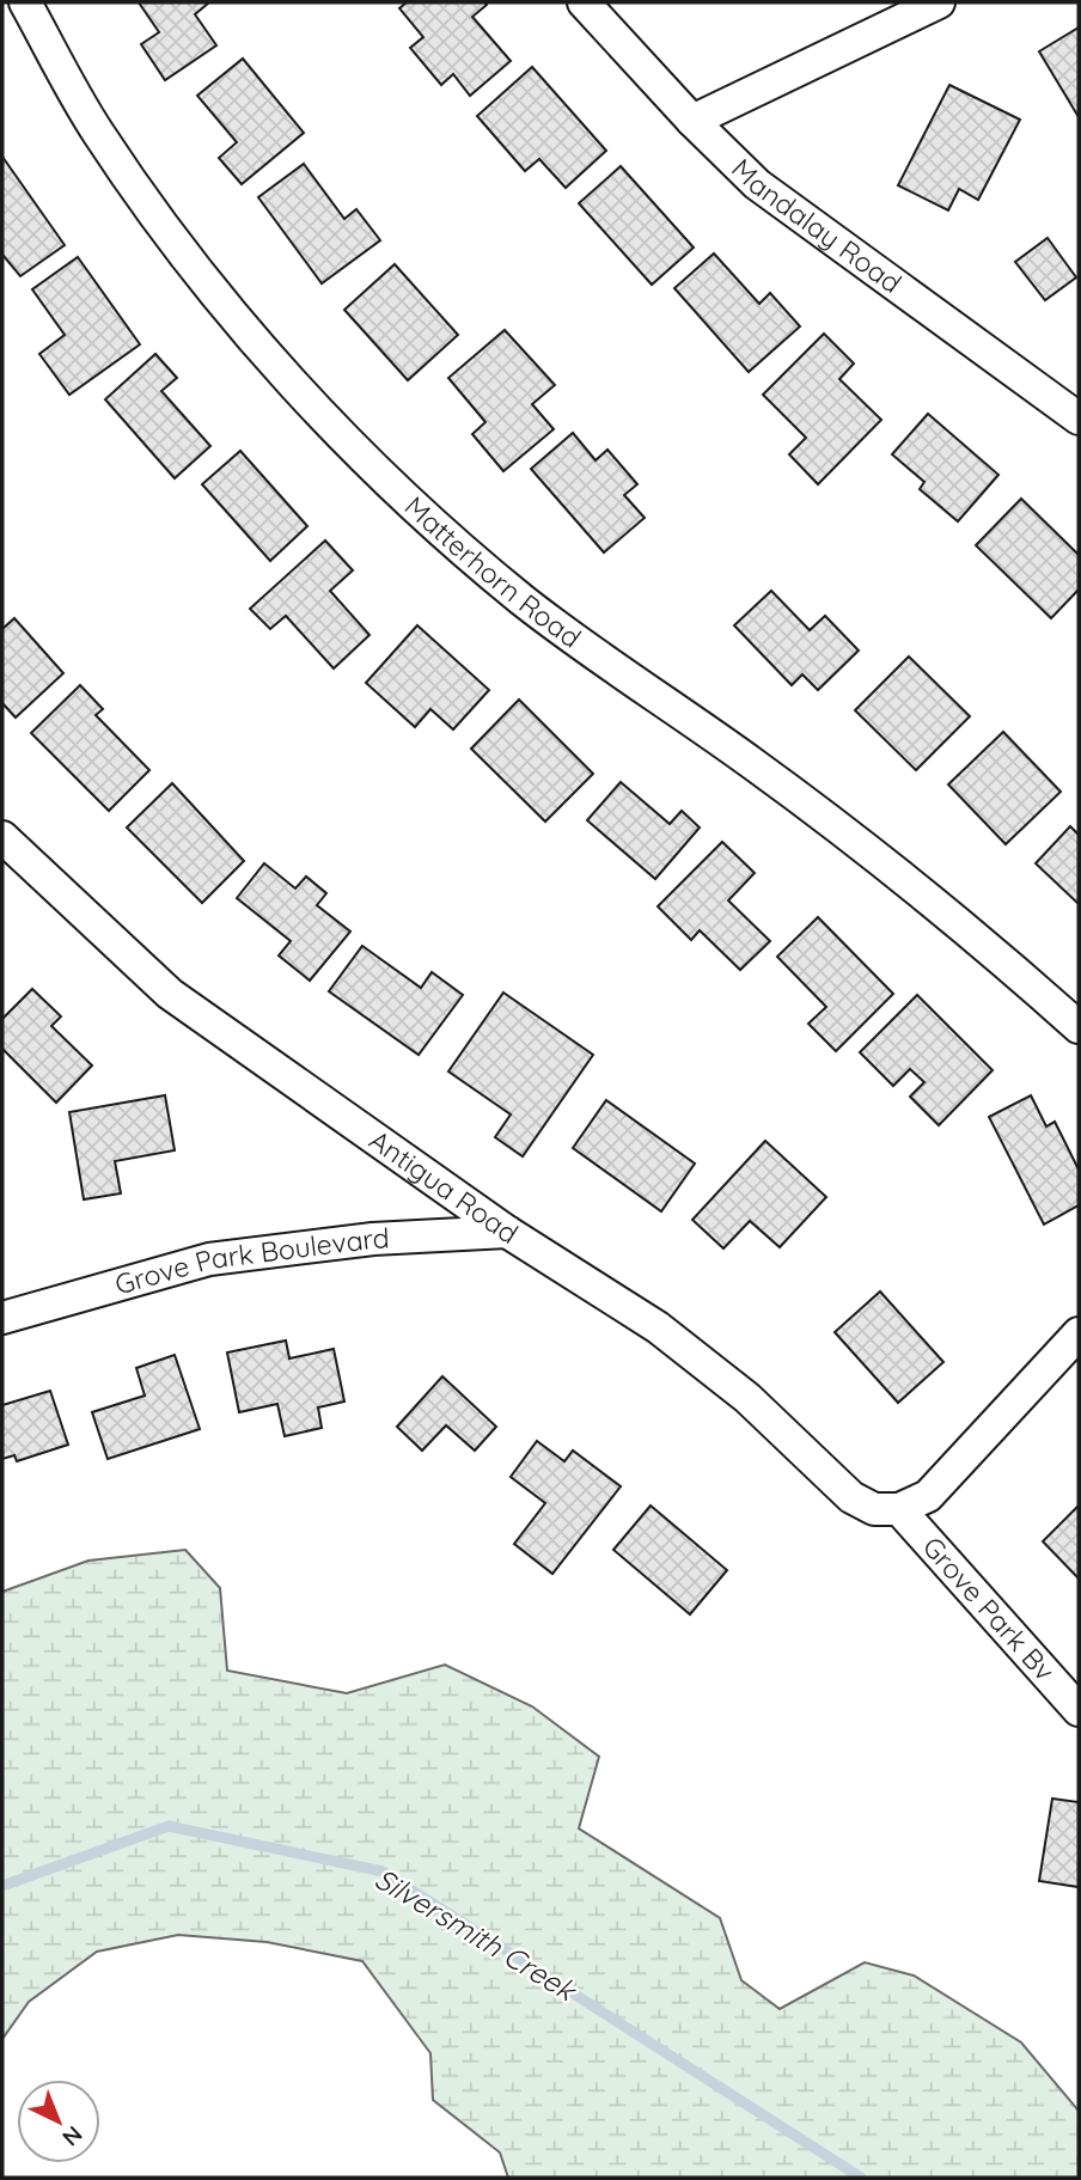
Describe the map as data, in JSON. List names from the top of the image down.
{
  "streets": {
    "street": [
      "Mandalay Road",
      "Matterhorn Road",
      "Antigua Road",
      "Grove Park Boulevard",
      "Grove Park Bv"
    ]
  },
  "crossings": [
    ["Antigua Road", "Grove Park Boulevard"],
    ["Antigua Road", "Grove Park Bv"]
  ],
  "water": ["Silversmith Creek"],
  "north": "bottom right"
}
